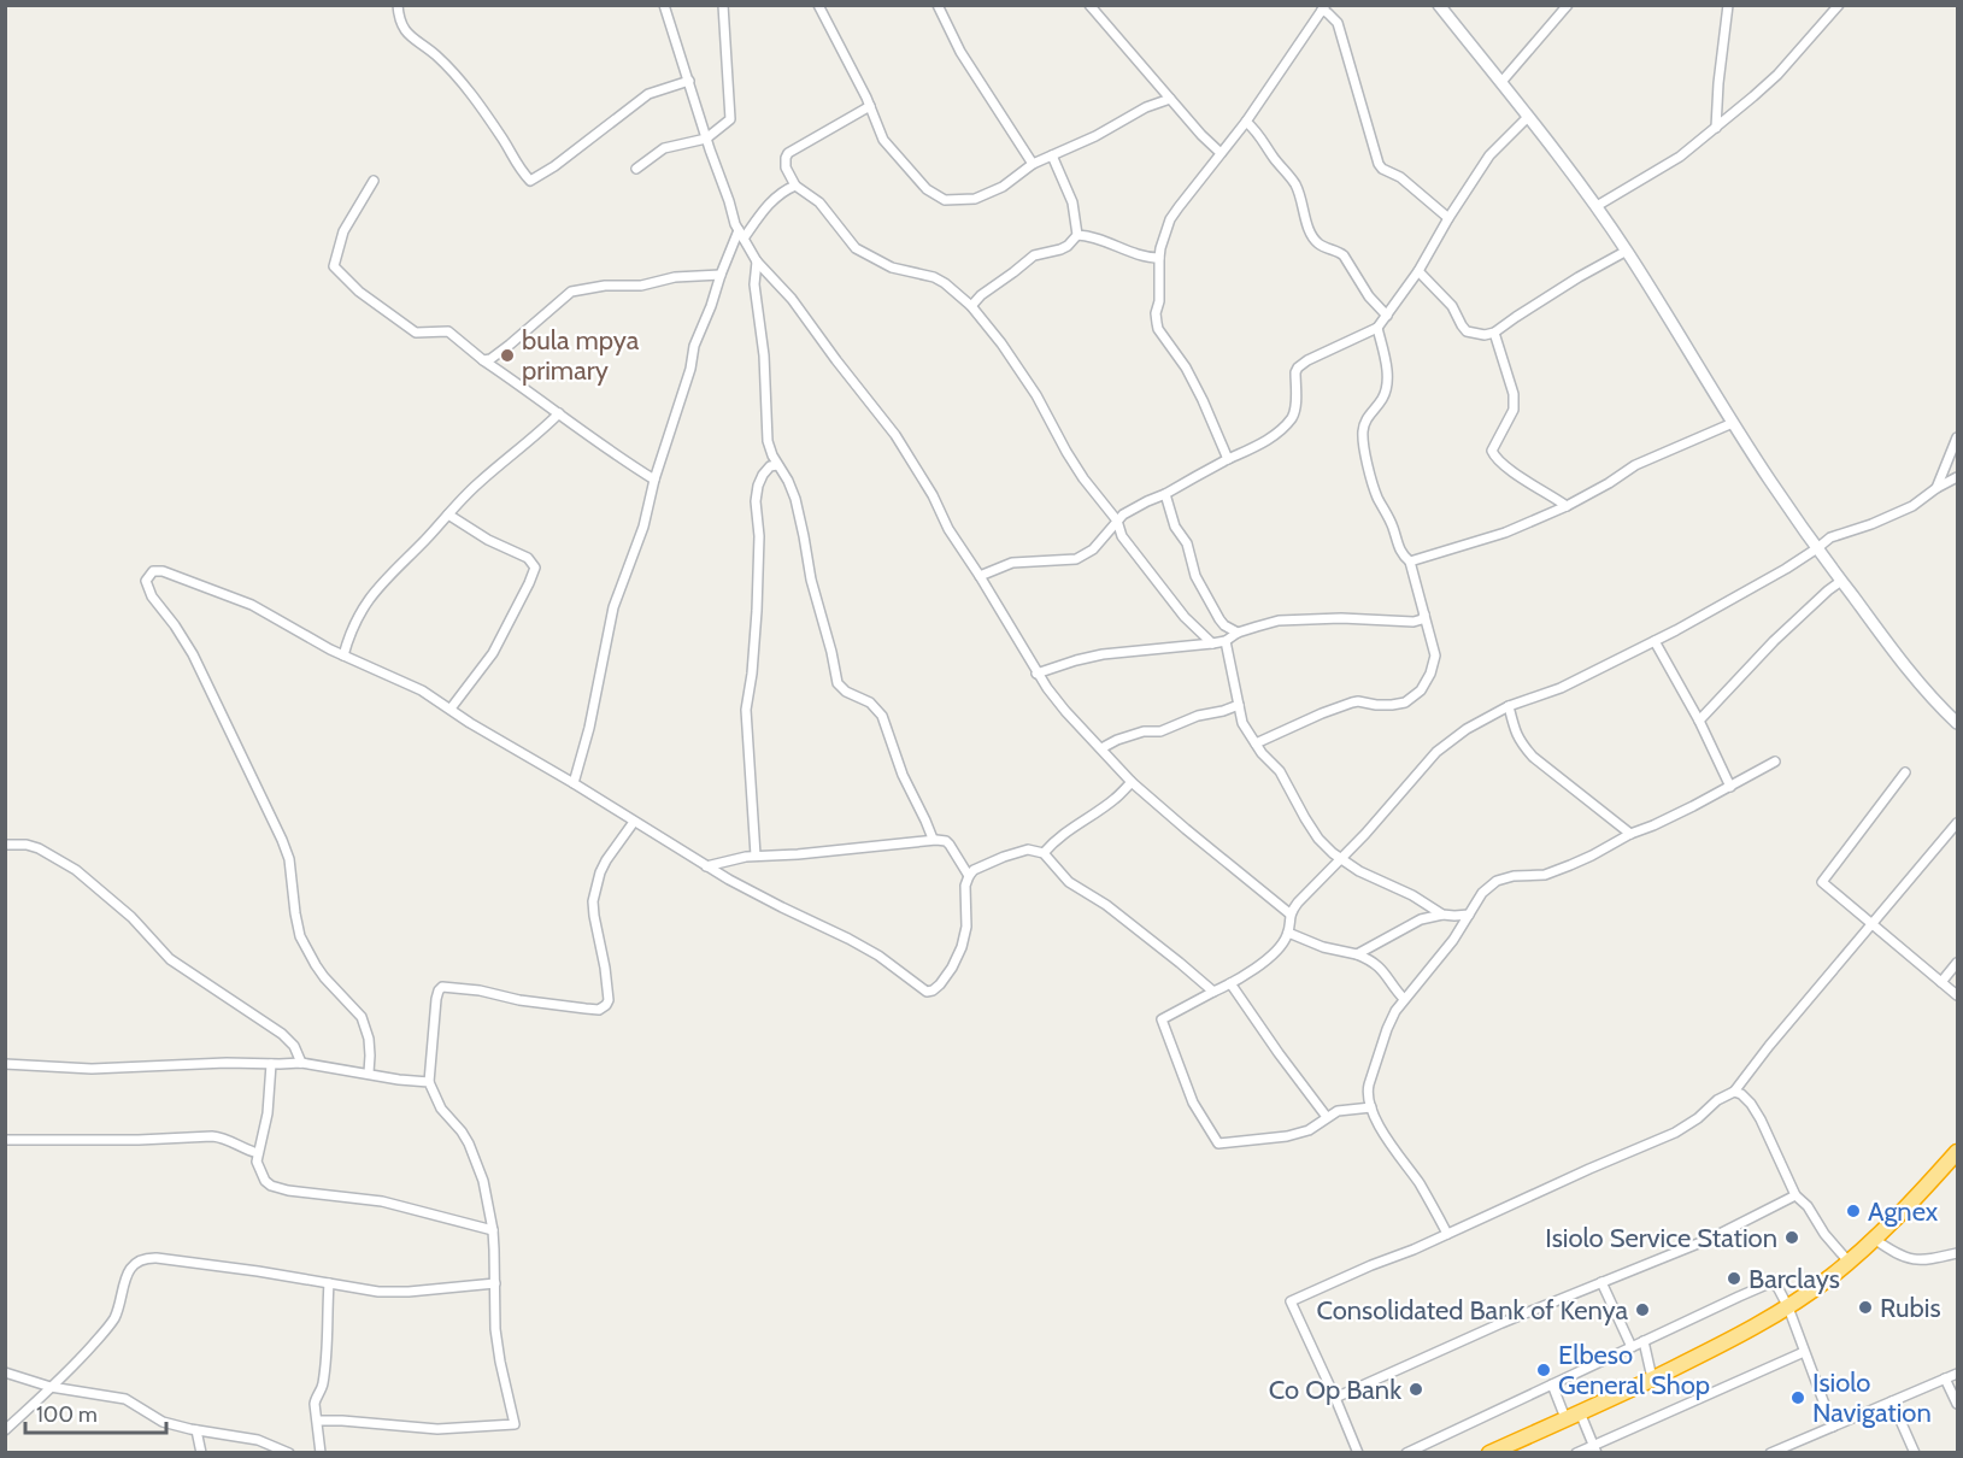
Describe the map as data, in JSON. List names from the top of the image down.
{
  "places": [
    "bula mpya primary",
    "Agnex",
    "Isiolo Service Station",
    "Barclays",
    "Rubis",
    "Consolidated Bank of Kenya",
    "Elbeso General Shop",
    "Co Op Bank",
    "Isiolo Navigation"
  ],
  "scale_bar": "100 m"
}
